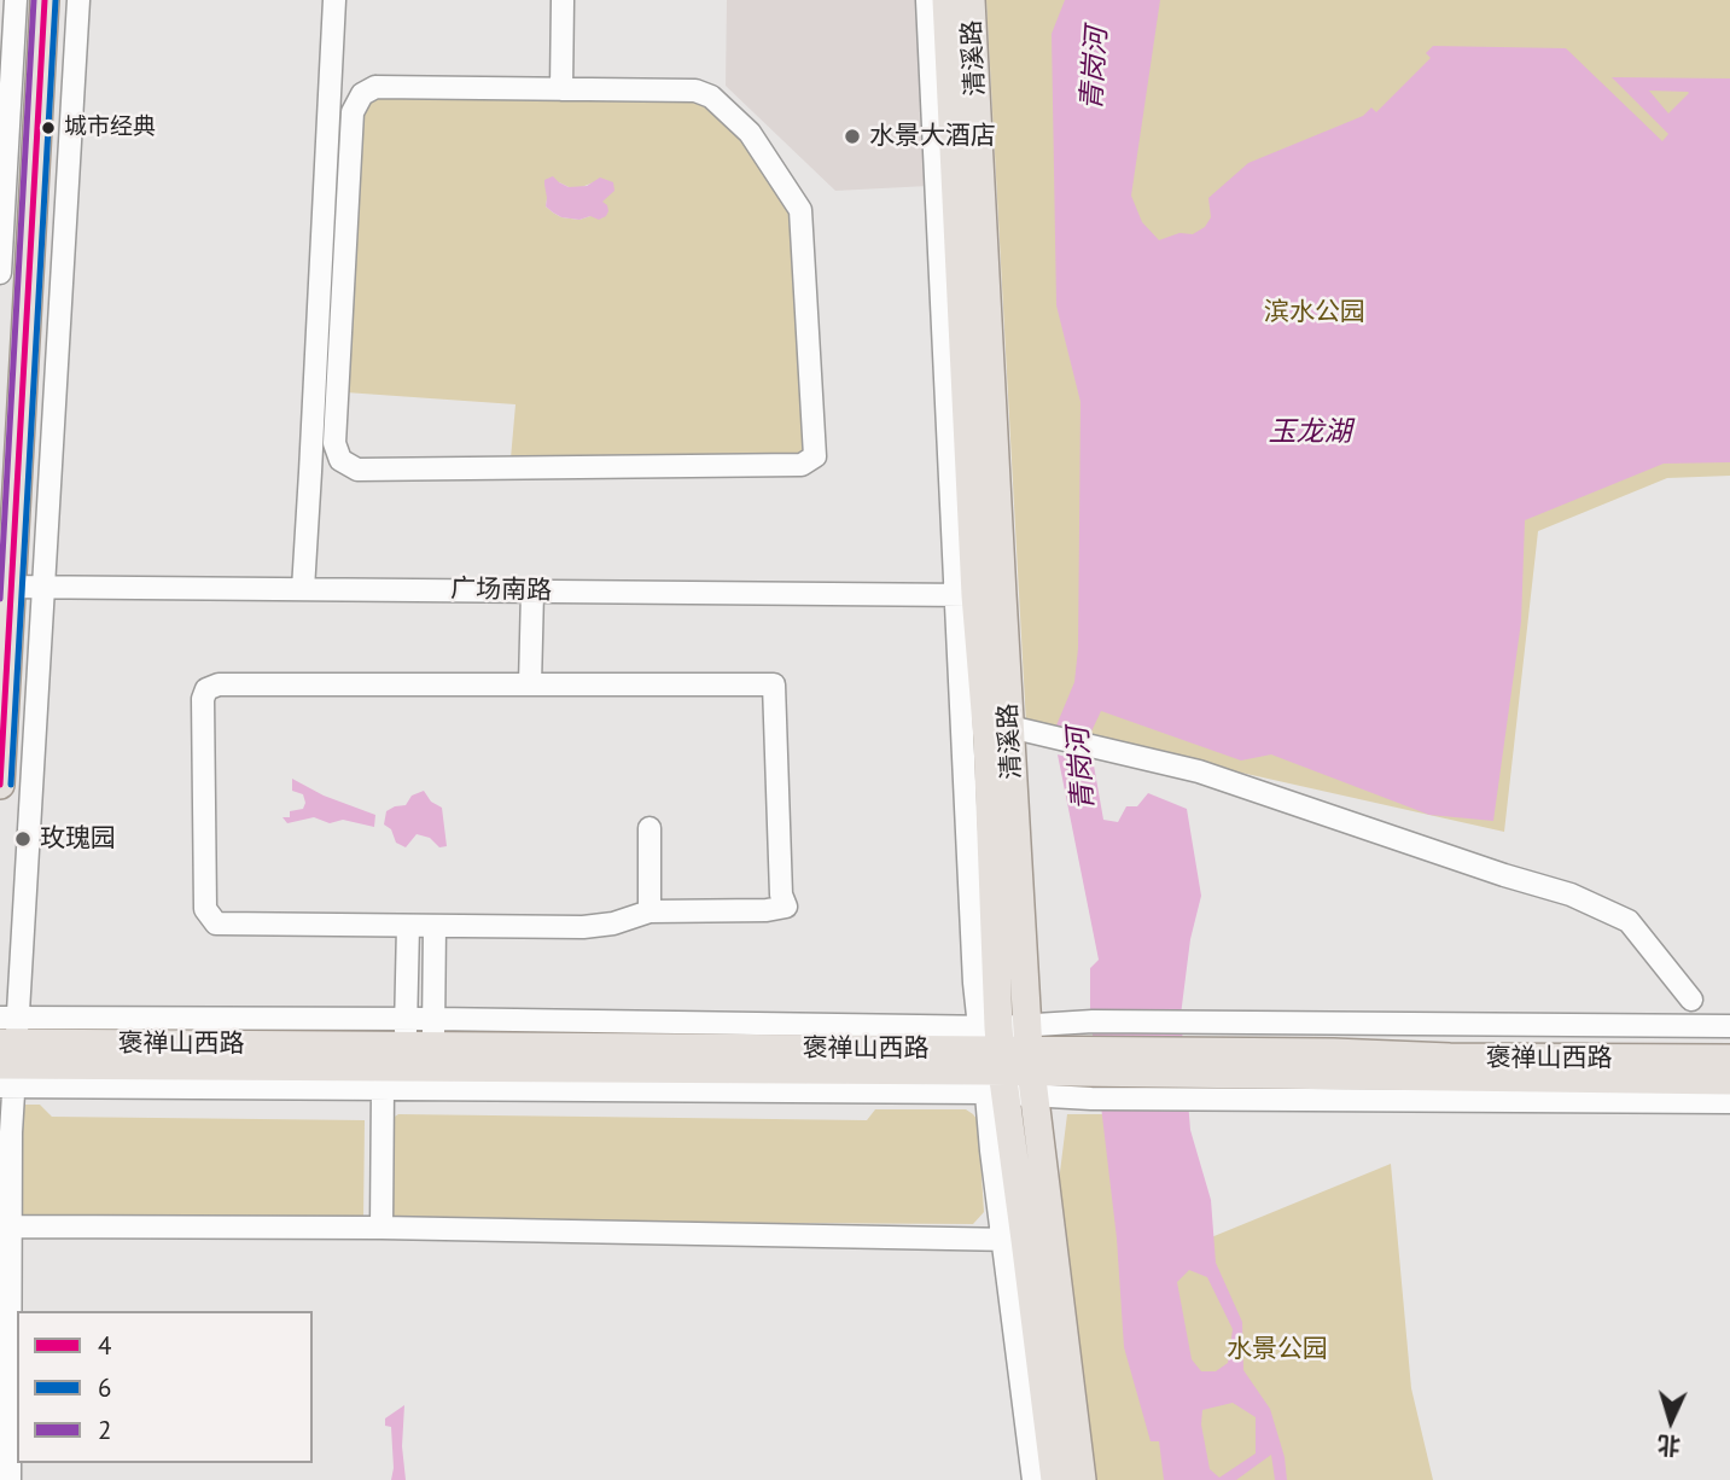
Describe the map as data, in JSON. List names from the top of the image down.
{
  "streets": {
    "main road": ["清溪路", "褒禅山西路"],
    "street": ["广场南路"]
  },
  "crossings": [
    ["清溪路", "广场南路"],
    ["清溪路", "褒禅山西路"]
  ],
  "water": ["青岗河", "玉龙湖"],
  "parks": ["滨水公园", "水景公园"],
  "places": ["城市经典", "水景大酒店", "玫瑰园"],
  "lines": ["transit line 4", "transit line 6", "transit line 2"],
  "legend": ["4", "6", "2"],
  "north": "bottom"
}
